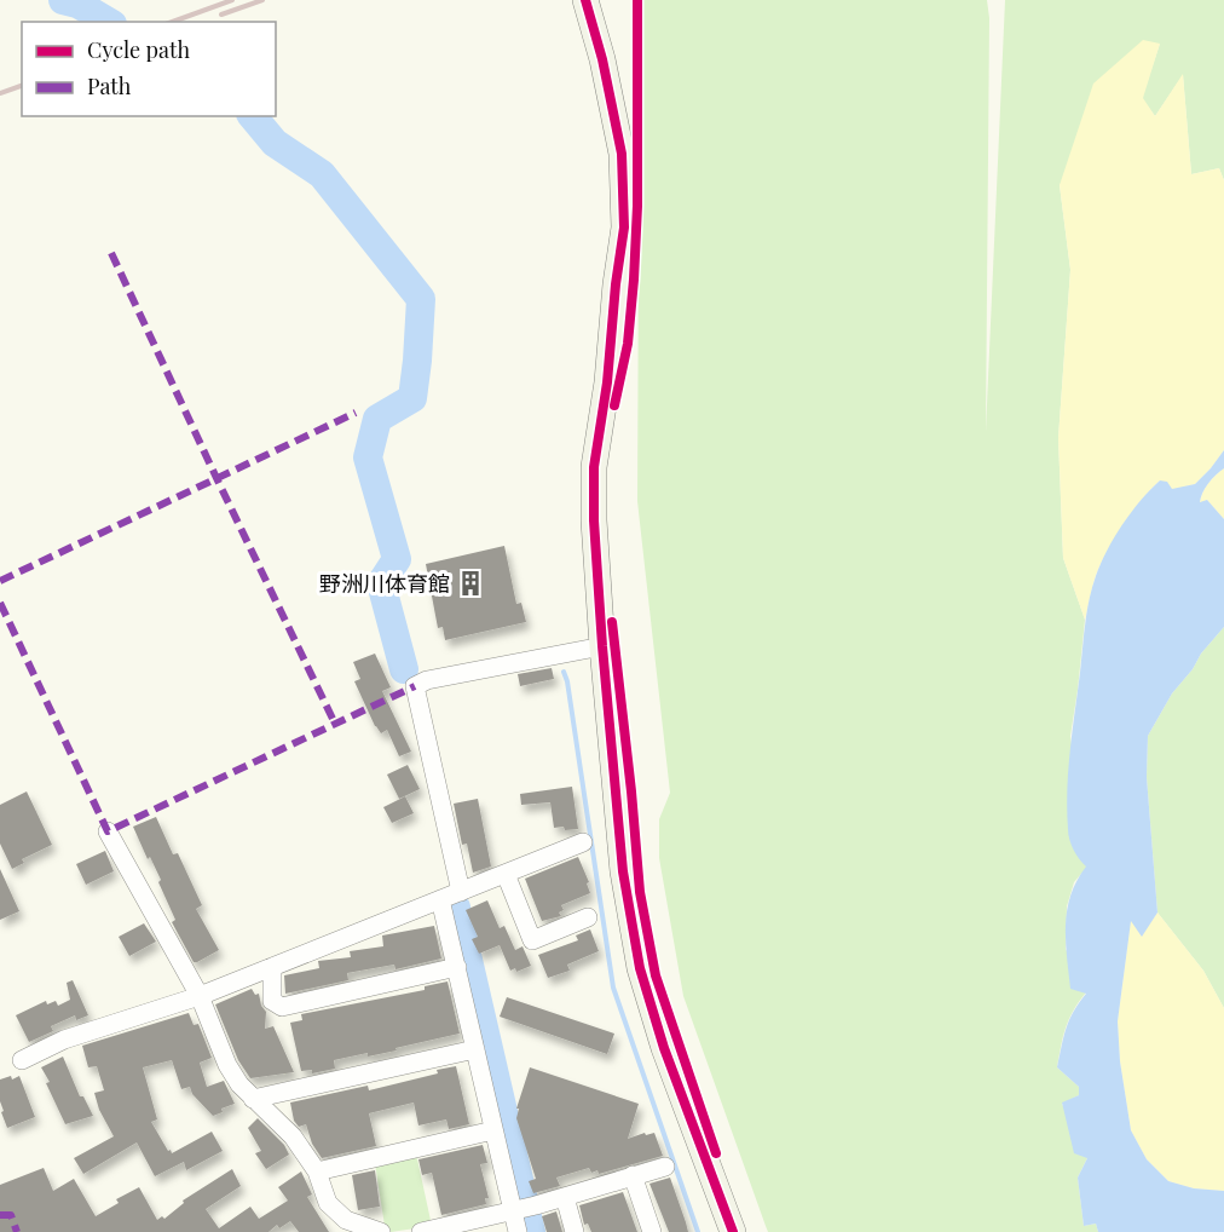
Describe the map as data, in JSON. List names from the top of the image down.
{
  "places": {
    "building": ["野洲川体育館"]
  },
  "legend": ["Cycle path", "Path"]
}
